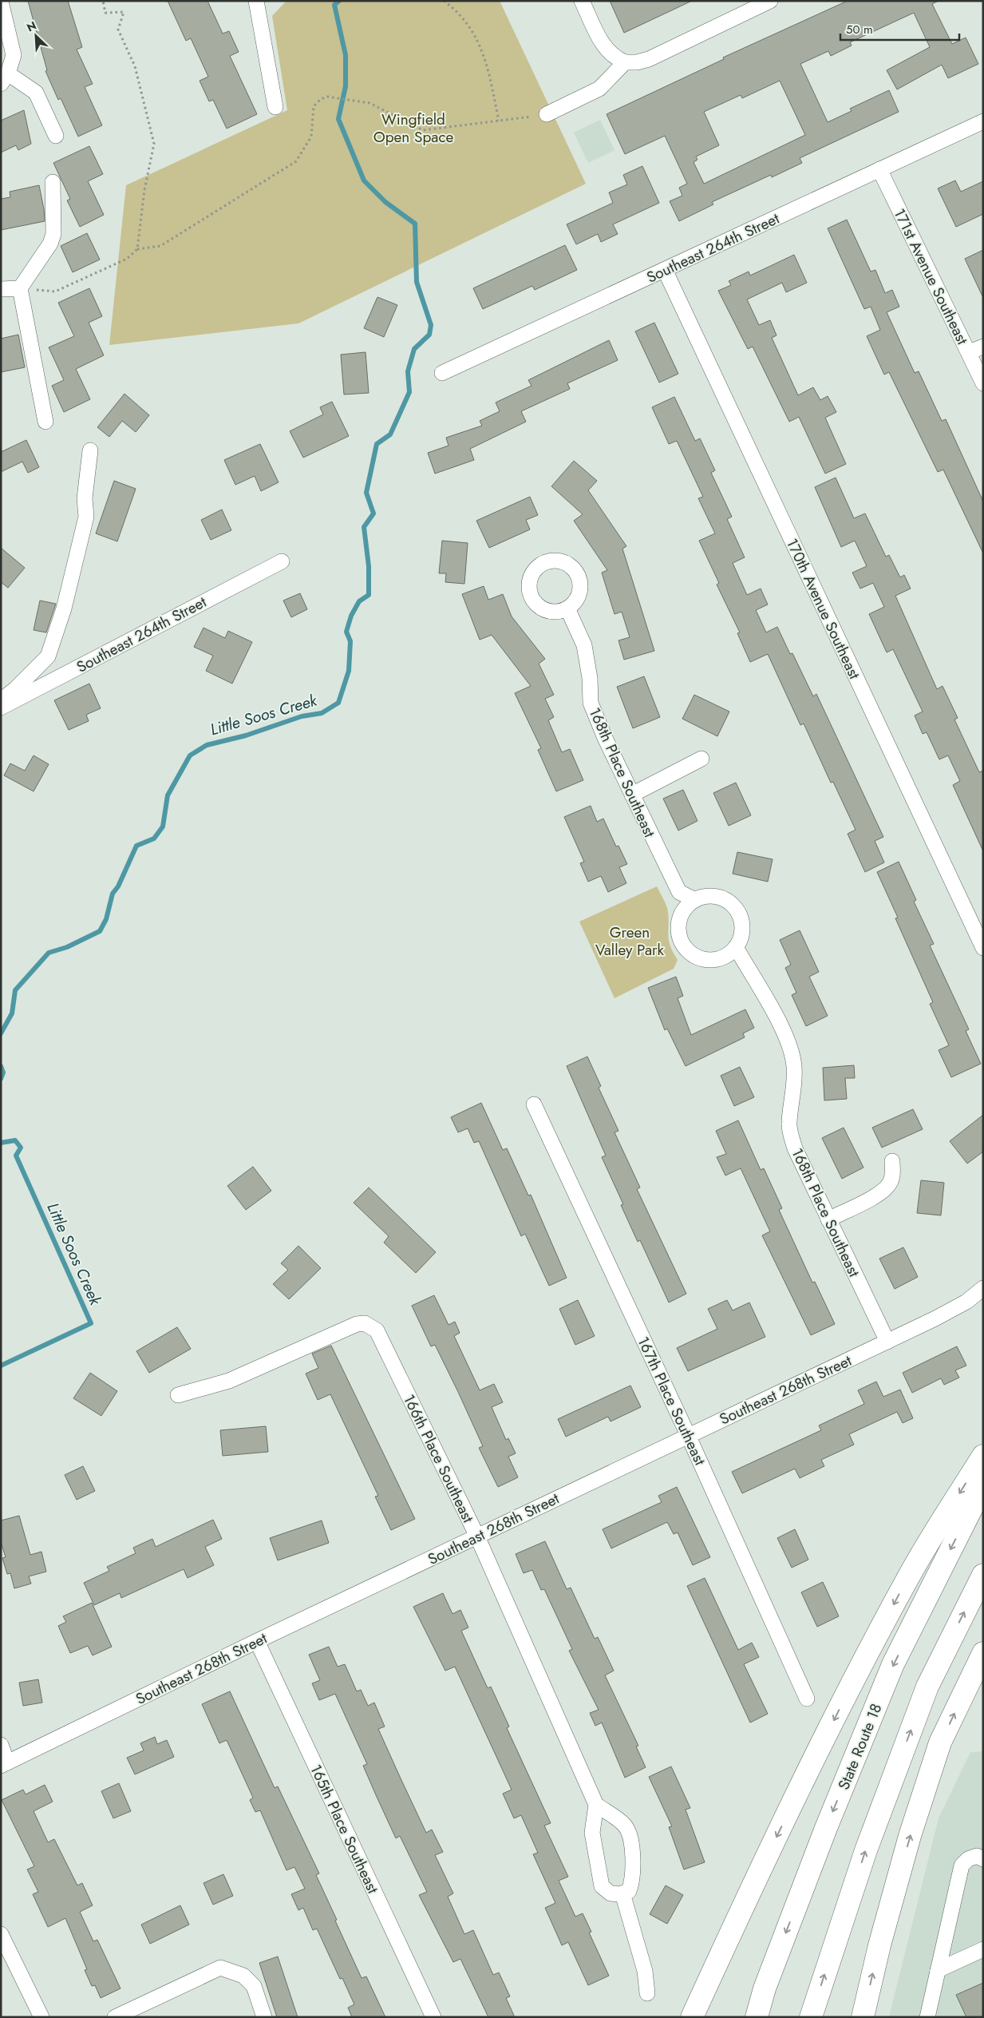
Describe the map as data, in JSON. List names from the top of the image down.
{
  "streets": {
    "highway": ["State Route 18"],
    "street": [
      "Southeast 264th Street",
      "171st Avenue Southeast",
      "170th Avenue Southeast",
      "168th Place Southeast",
      "Southeast 268th Street",
      "167th Place Southeast",
      "166th Place Southeast",
      "165th Place Southeast"
    ]
  },
  "crossings": [
    ["Southeast 264th Street", "171st Avenue Southeast"],
    ["Southeast 264th Street", "170th Avenue Southeast"],
    ["168th Place Southeast", "Southeast 268th Street"],
    ["Southeast 268th Street", "167th Place Southeast"],
    ["Southeast 268th Street", "166th Place Southeast"],
    ["Southeast 268th Street", "165th Place Southeast"]
  ],
  "water": ["Little Soos Creek"],
  "parks": ["Wingfield Open Space", "Green Valley Park"],
  "scale_bar": "50 m",
  "north": "top left"
}
